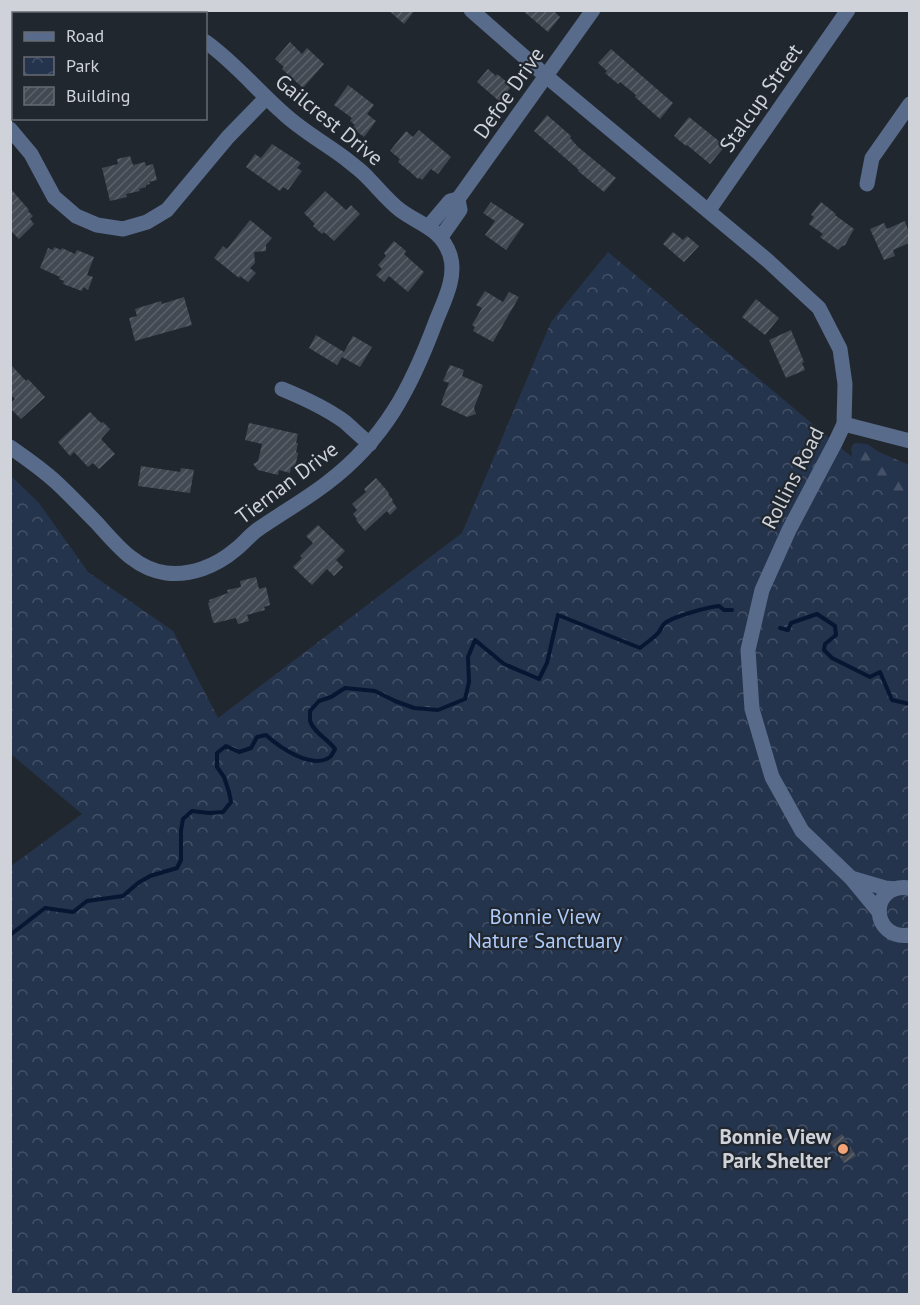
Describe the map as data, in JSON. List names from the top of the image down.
{
  "streets": {
    "street": [
      "Defoe Drive",
      "Stalcup Street",
      "Gailcrest Drive",
      "Rollins Road",
      "Tiernan Drive"
    ]
  },
  "crossings": [
    ["Defoe Drive", "Gailcrest Drive"],
    ["Defoe Drive", "Rollins Road"],
    ["Defoe Drive", "Tiernan Drive"],
    ["Stalcup Street", "Rollins Road"]
  ],
  "parks": ["Bonnie View Nature Sanctuary"],
  "places": ["Bonnie View Park Shelter"],
  "legend": ["Road", "Park", "Building"]
}
